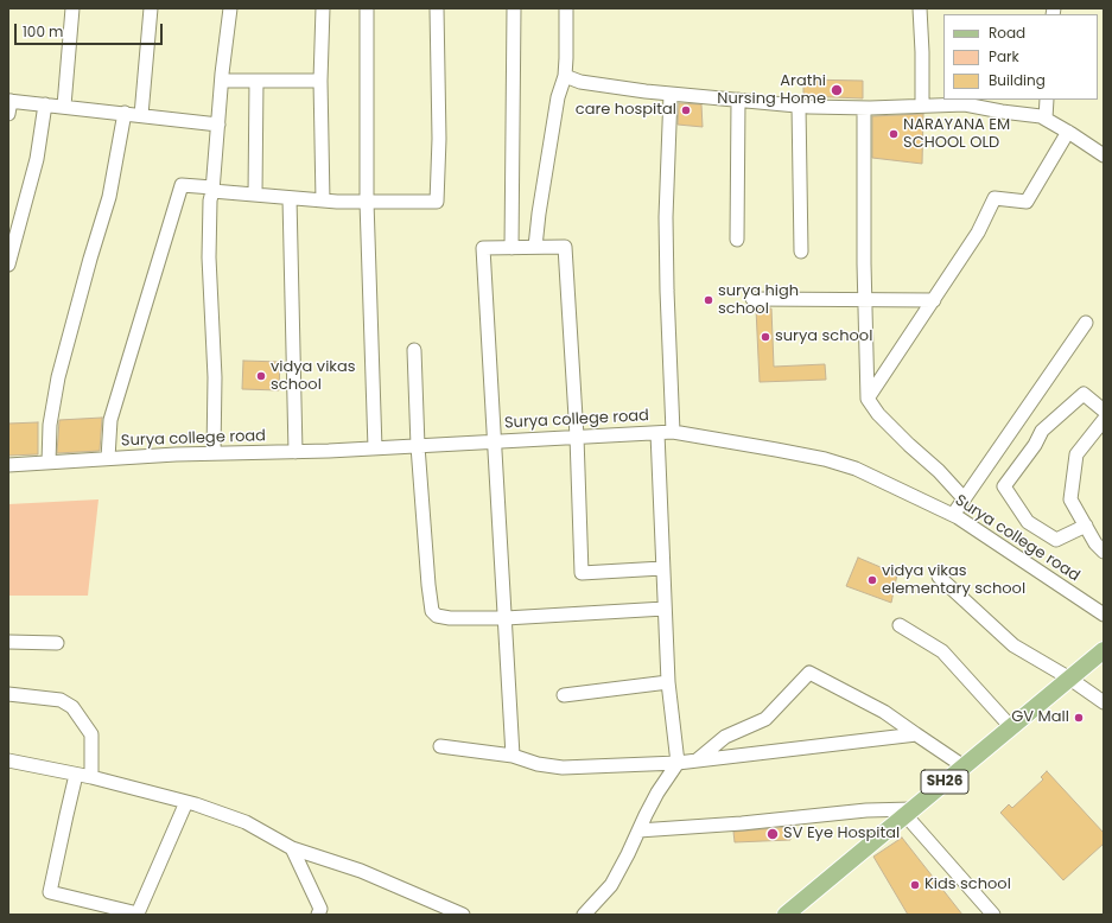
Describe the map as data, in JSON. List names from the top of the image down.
{
  "streets": {
    "main road": ["SH26"],
    "street": ["Surya college road"]
  },
  "places": [
    "Arathi Nursing Home",
    "care hospital",
    "NARAYANA EM SCHOOL OLD",
    "surya high school",
    "surya school",
    "vidya vikas school",
    "vidya vikas elementary school",
    "GV Mall",
    "SV Eye Hospital",
    "Kids school"
  ],
  "legend": ["Road", "Park", "Building"],
  "scale_bar": "100 m"
}
